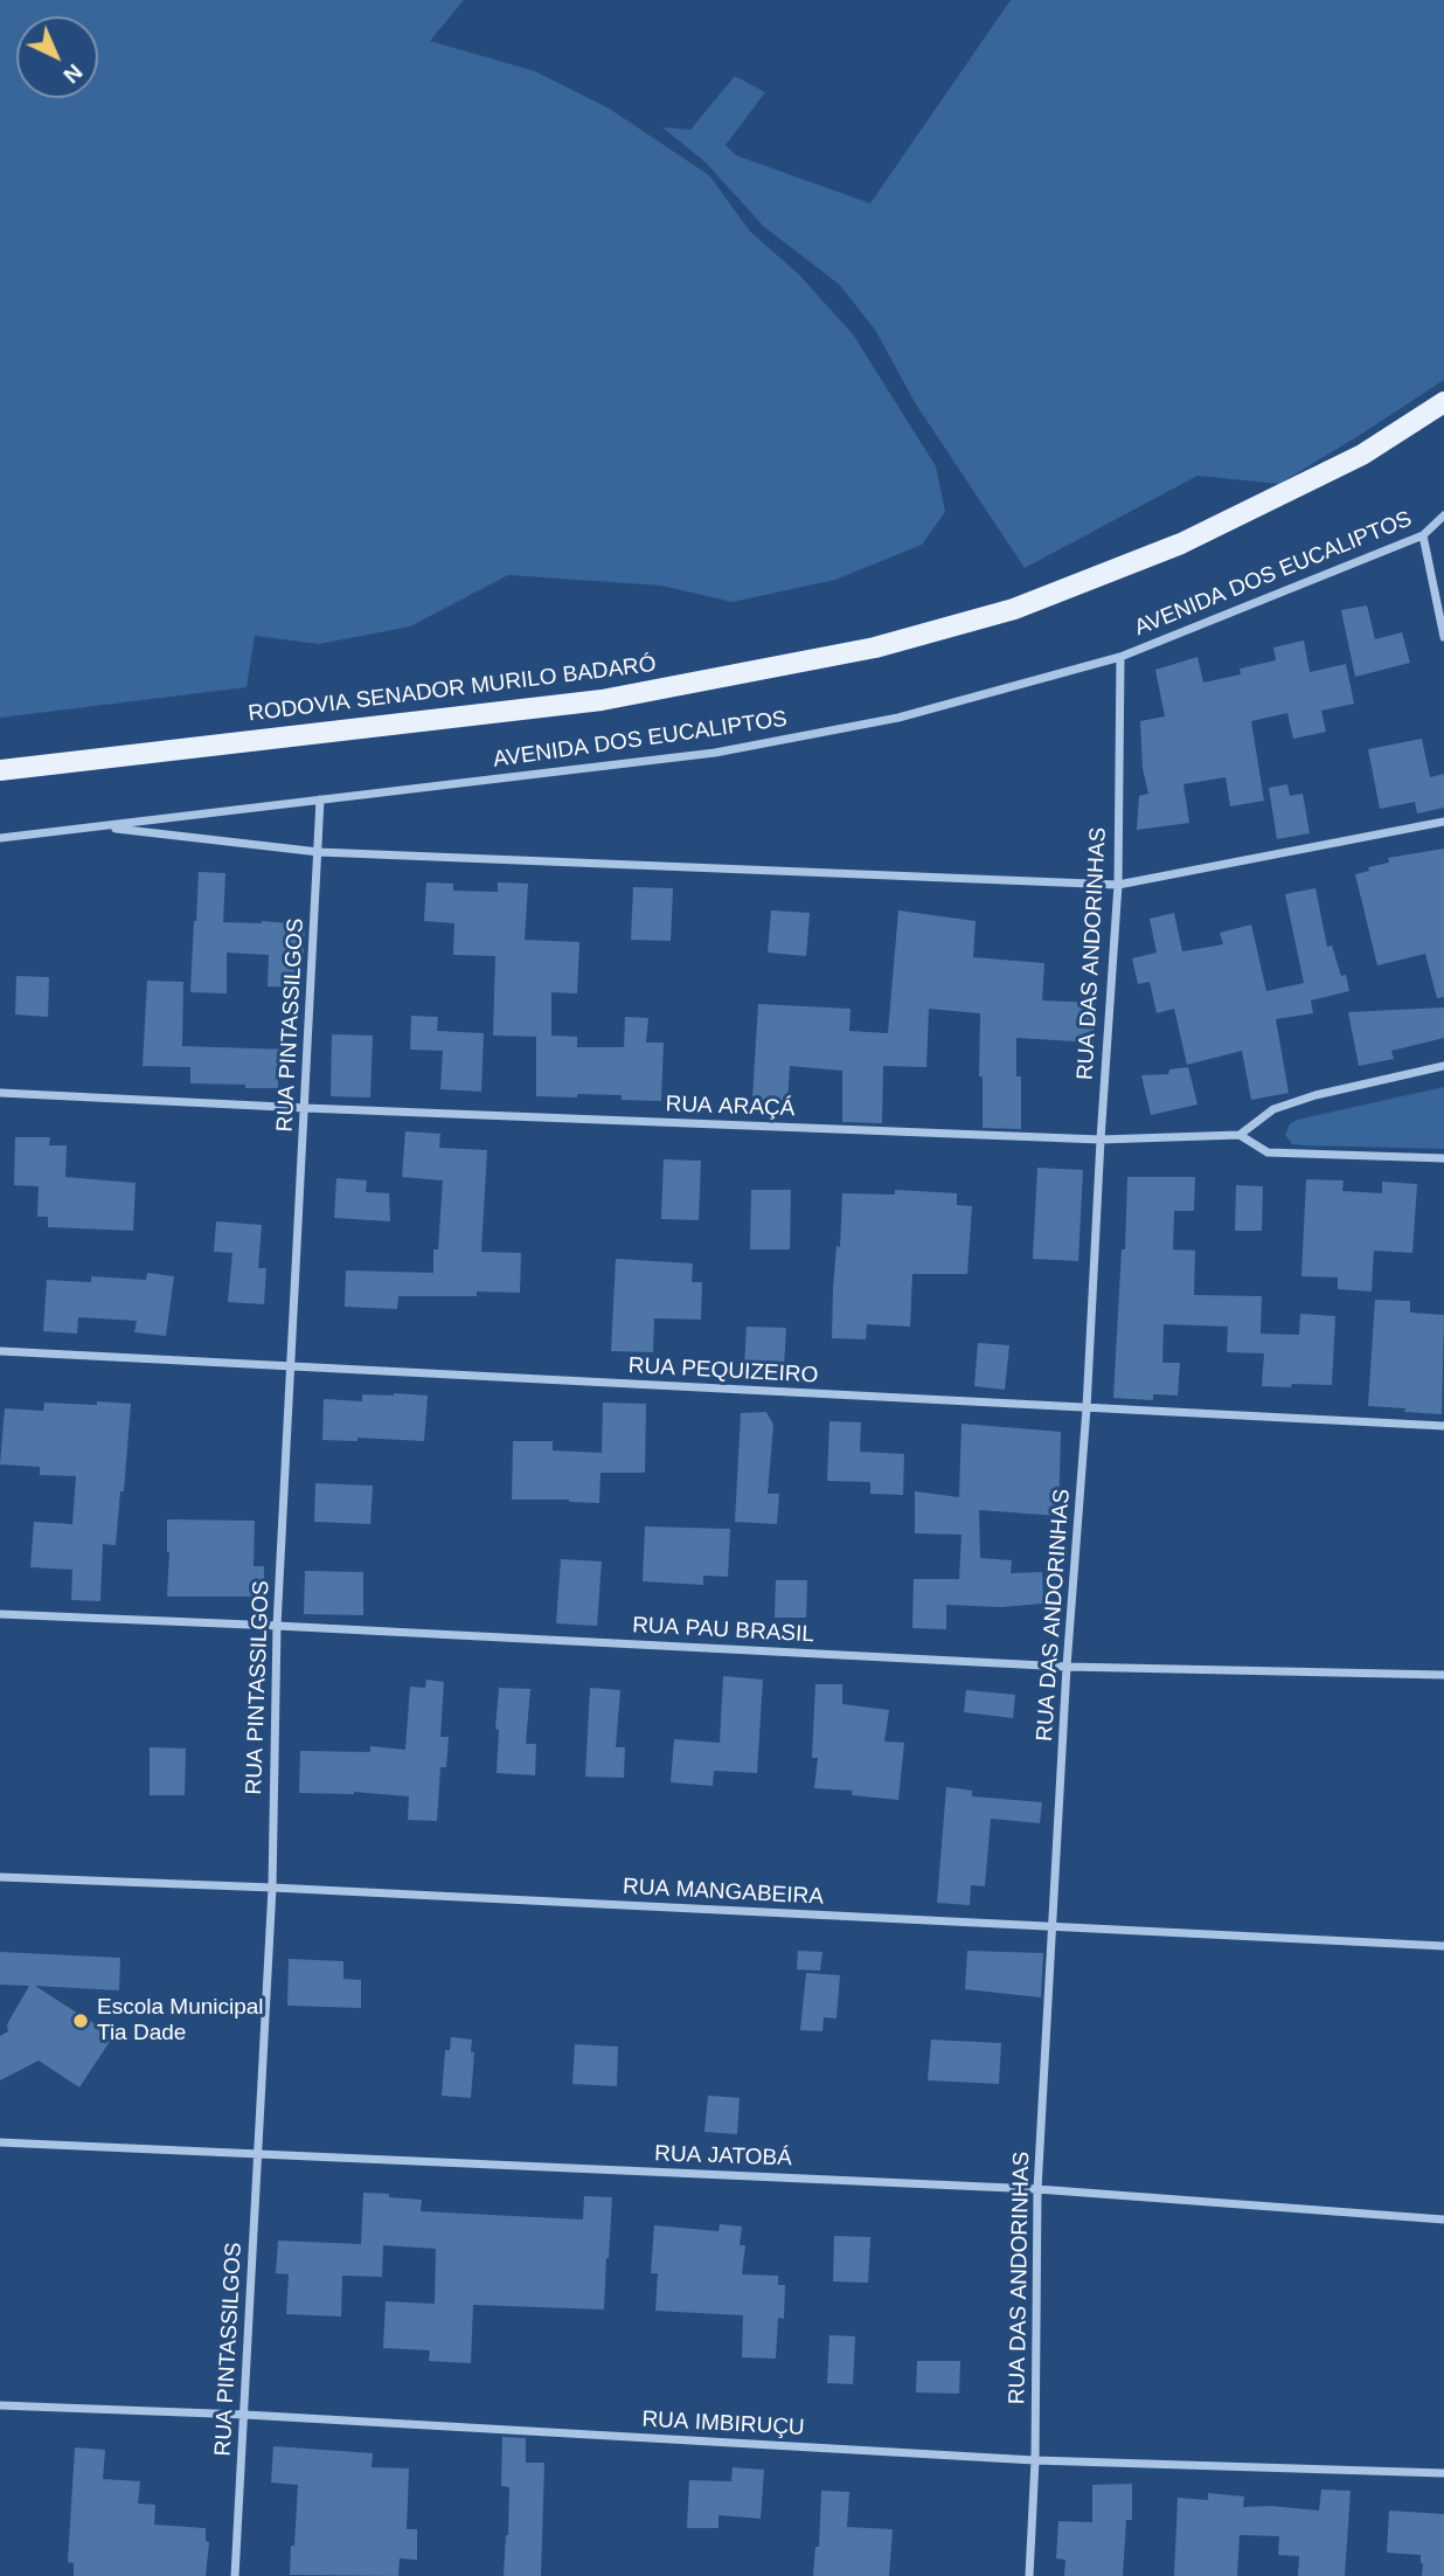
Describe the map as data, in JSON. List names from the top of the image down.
{
  "streets": {
    "main road": ["RODOVIA SENADOR MURILO BADARÓ"],
    "street": [
      "AVENIDA DOS EUCALIPTOS",
      "RUA DAS ANDORINHAS",
      "RUA PINTASSILGOS",
      "RUA ARAÇÁ",
      "RUA PEQUIZEIRO",
      "RUA PAU BRASIL",
      "RUA MANGABEIRA",
      "RUA JATOBÁ",
      "RUA IMBIRUÇU"
    ]
  },
  "crossings": [
    ["AVENIDA DOS EUCALIPTOS", "RUA DAS ANDORINHAS"],
    ["AVENIDA DOS EUCALIPTOS", "RUA PINTASSILGOS"],
    ["RUA DAS ANDORINHAS", "RUA ARAÇÁ"],
    ["RUA DAS ANDORINHAS", "RUA PEQUIZEIRO"],
    ["RUA DAS ANDORINHAS", "RUA PAU BRASIL"],
    ["RUA DAS ANDORINHAS", "RUA MANGABEIRA"],
    ["RUA DAS ANDORINHAS", "RUA JATOBÁ"],
    ["RUA DAS ANDORINHAS", "RUA IMBIRUÇU"],
    ["RUA PINTASSILGOS", "RUA ARAÇÁ"],
    ["RUA PINTASSILGOS", "RUA PEQUIZEIRO"],
    ["RUA PINTASSILGOS", "RUA PAU BRASIL"],
    ["RUA PINTASSILGOS", "RUA MANGABEIRA"],
    ["RUA PINTASSILGOS", "RUA JATOBÁ"],
    ["RUA PINTASSILGOS", "RUA IMBIRUÇU"]
  ],
  "places": ["Escola Municipal Tia Dade"],
  "north": "bottom right"
}
